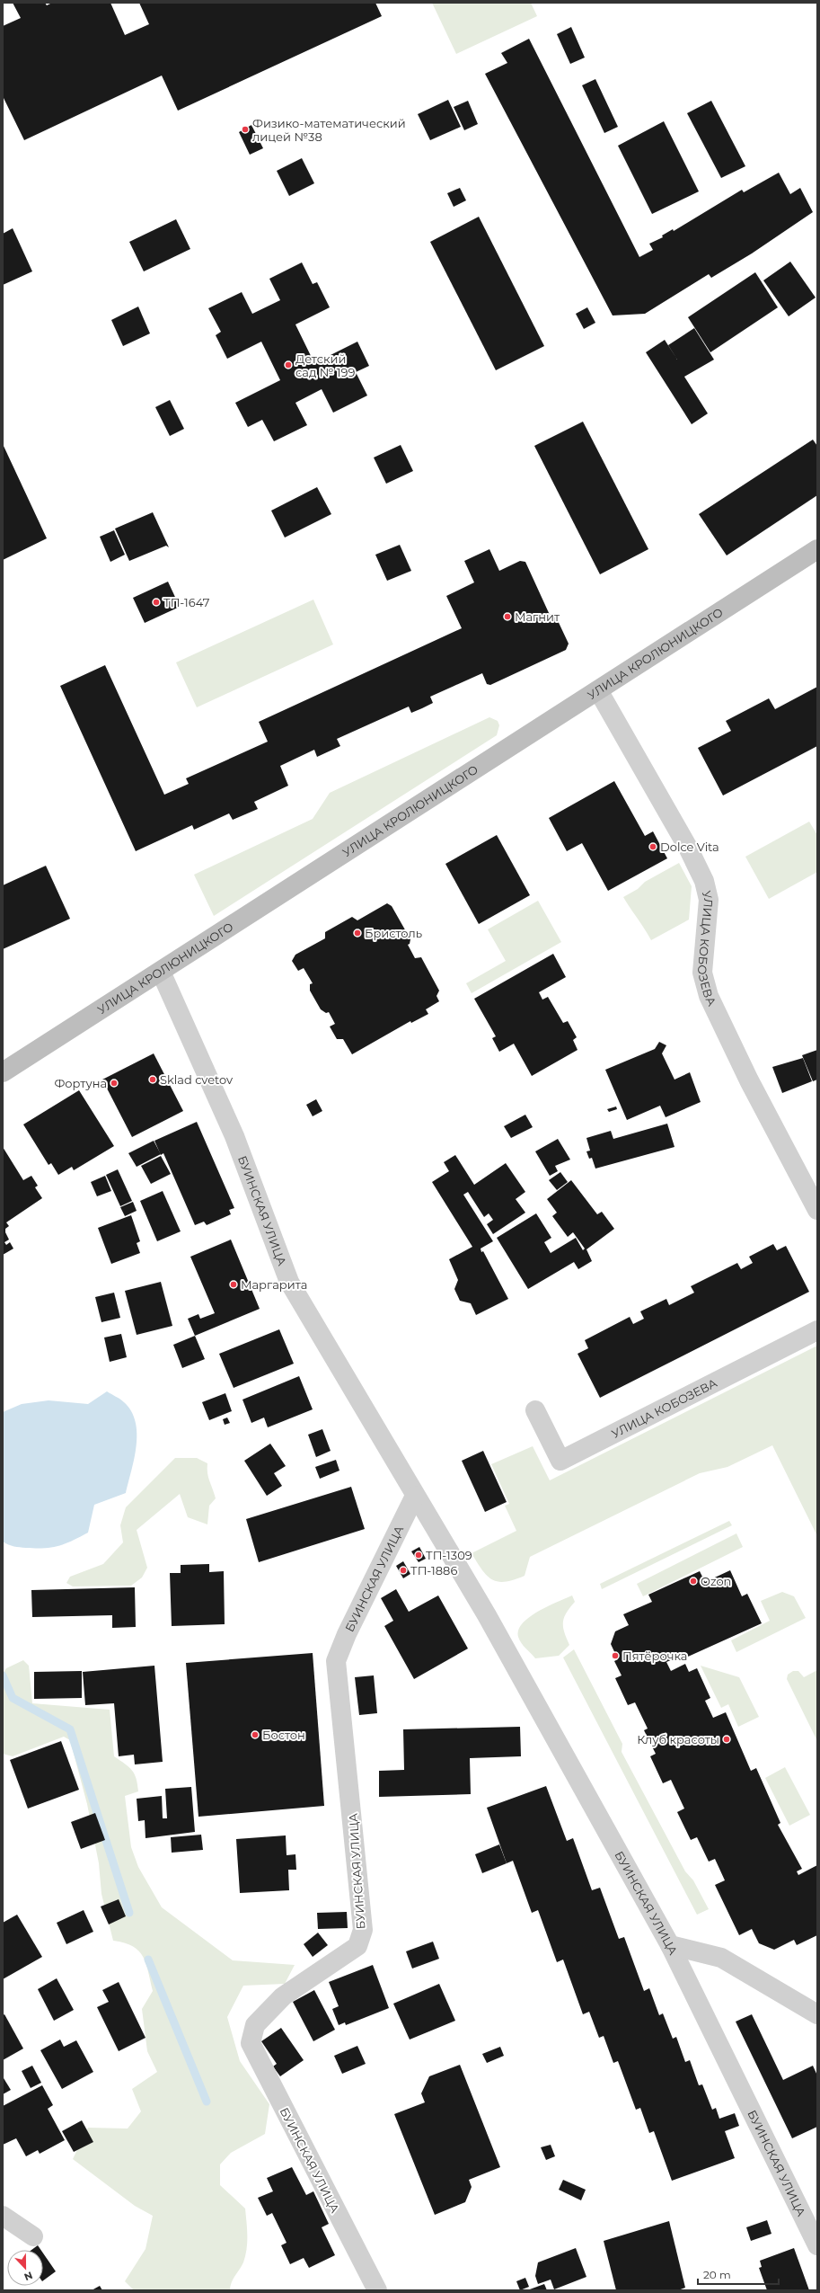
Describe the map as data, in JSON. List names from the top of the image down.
{
  "streets": {
    "street": ["УЛИЦА КРОЛЮНИЦКОГО", "УЛИЦА КОБОЗЕВА", "БУИНСКАЯ УЛИЦА"]
  },
  "crossings": [
    ["УЛИЦА КРОЛЮНИЦКОГО", "УЛИЦА КОБОЗЕВА"],
    ["УЛИЦА КРОЛЮНИЦКОГО", "БУИНСКАЯ УЛИЦА"]
  ],
  "places": [
    "Физико-математический лицей №38",
    "Детский сад № 199",
    "ТП-1647",
    "Магнит",
    "Dolce Vita",
    "Бристоль",
    "Sklad cvetov",
    "Фортуна",
    "Маргарита",
    "ТП-1309",
    "ТП-1886",
    "Ozon",
    "Пятёрочка",
    "Бостон",
    "Клуб красоты"
  ],
  "scale_bar": "20 m",
  "north": "bottom"
}
